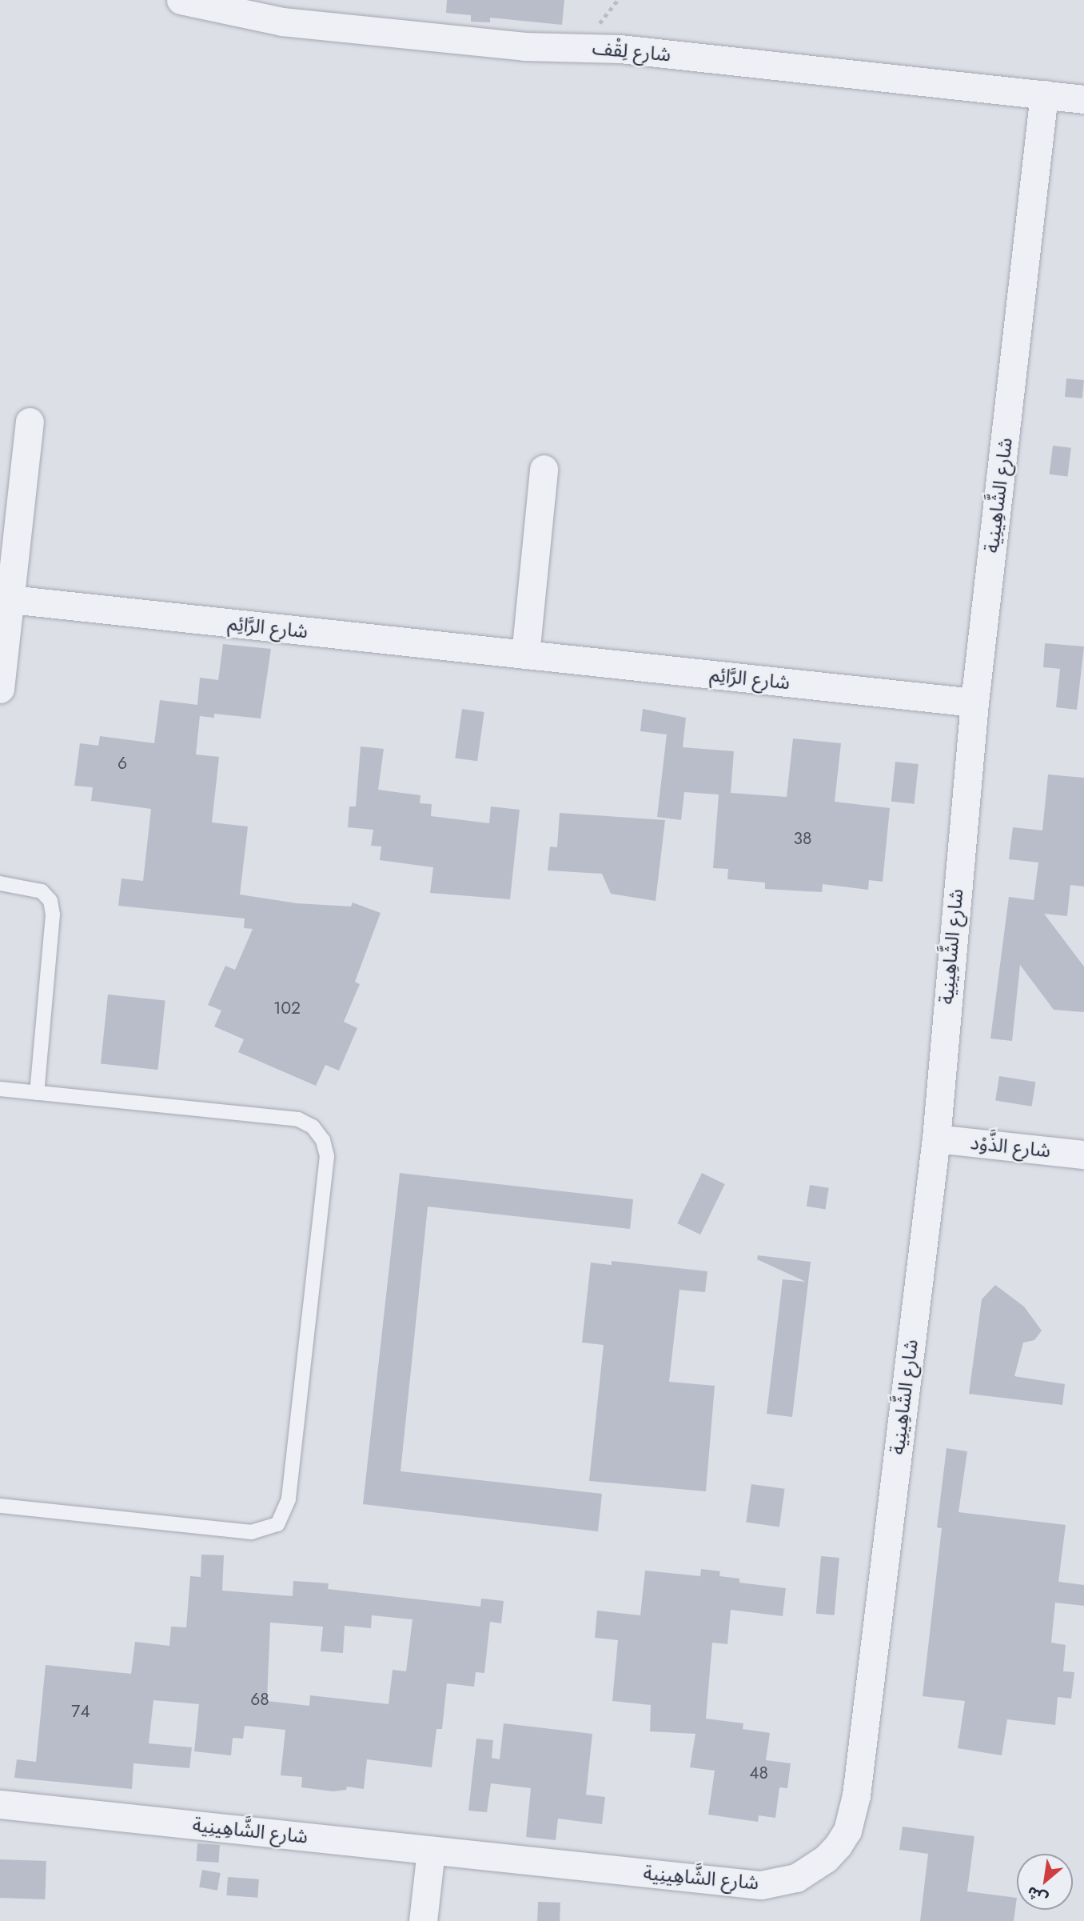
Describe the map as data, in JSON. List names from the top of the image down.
{
  "streets": {
    "street": [
      "شارع لِقْف",
      "شارع الشَّاهِينِية",
      "شارع الرَّائِم",
      "شارع الذَّوْد"
    ]
  },
  "crossings": [
    ["شارع لِقْف", "شارع الشَّاهِينِية"],
    ["شارع الشَّاهِينِية", "شارع الرَّائِم"],
    ["شارع الشَّاهِينِية", "شارع الذَّوْد"]
  ],
  "house_numbers": [
    "6",
    "38",
    "102",
    "68",
    "74",
    "48"
  ],
  "north": "bottom left"
}
